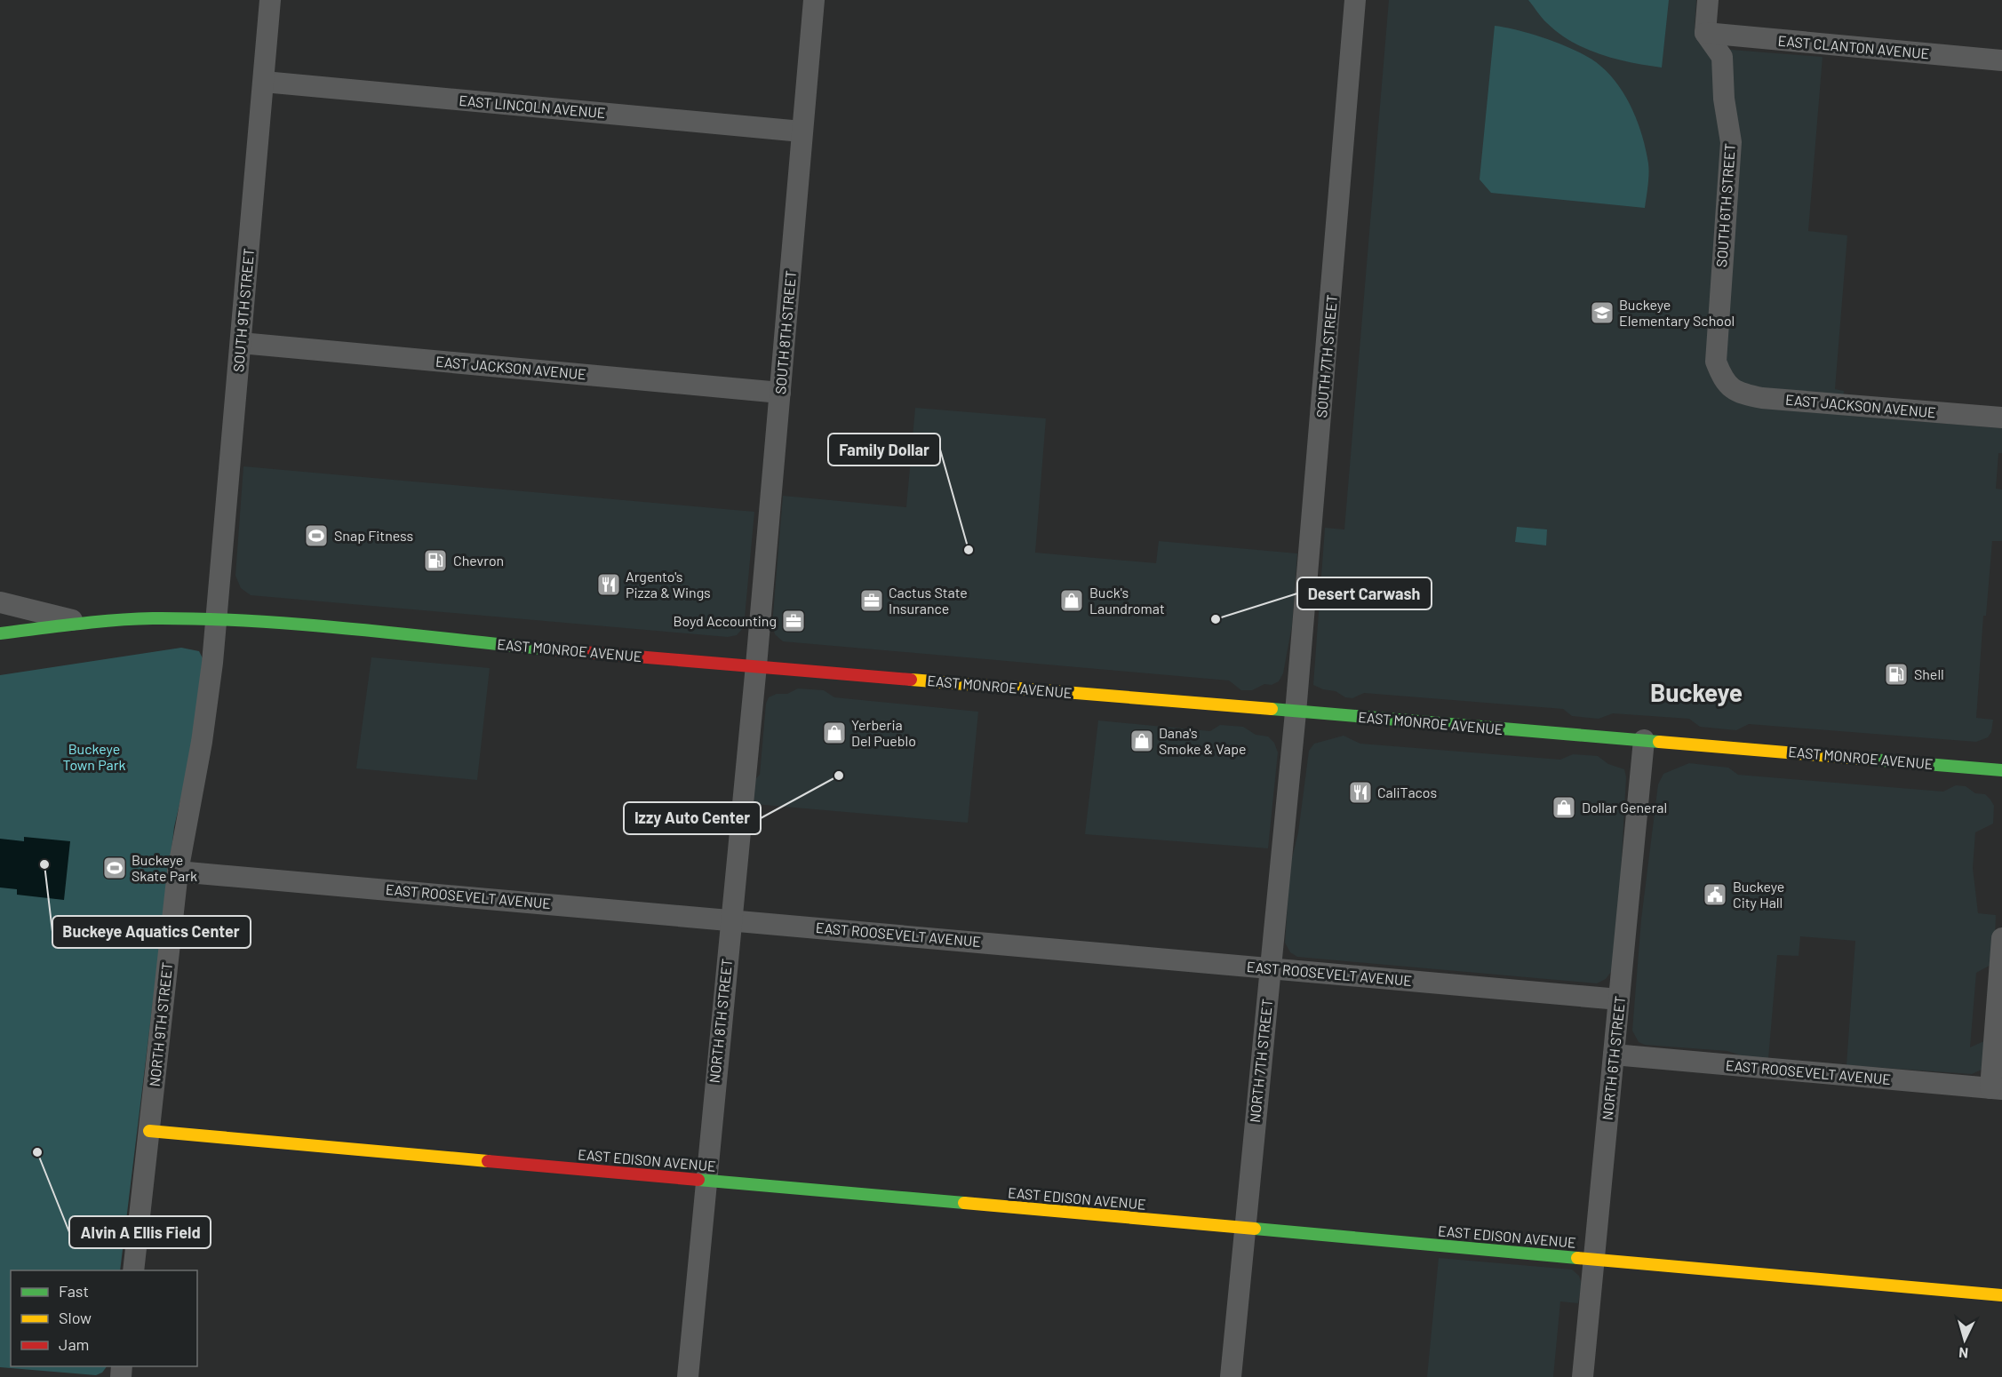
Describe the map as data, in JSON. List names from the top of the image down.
{
  "streets": {
    "main road": ["EAST MONROE AVENUE", "EAST EDISON AVENUE"],
    "street": [
      "EAST CLANTON AVENUE",
      "EAST LINCOLN AVENUE",
      "SOUTH 6TH STREET",
      "SOUTH 9TH STREET",
      "SOUTH 8TH STREET",
      "SOUTH 7TH STREET",
      "EAST JACKSON AVENUE",
      "EAST ROOSEVELT AVENUE",
      "NORTH 8TH STREET",
      "NORTH 9TH STREET",
      "NORTH 6TH STREET",
      "NORTH 7TH STREET"
    ]
  },
  "crossings": [
    ["EAST CLANTON AVENUE", "SOUTH 6TH STREET"],
    ["EAST LINCOLN AVENUE", "SOUTH 9TH STREET"],
    ["EAST LINCOLN AVENUE", "SOUTH 8TH STREET"],
    ["SOUTH 6TH STREET", "EAST JACKSON AVENUE"],
    ["SOUTH 9TH STREET", "EAST JACKSON AVENUE"],
    ["SOUTH 9TH STREET", "EAST MONROE AVENUE"],
    ["SOUTH 9TH STREET", "NORTH 9TH STREET"],
    ["SOUTH 8TH STREET", "EAST JACKSON AVENUE"],
    ["SOUTH 8TH STREET", "EAST MONROE AVENUE"],
    ["SOUTH 8TH STREET", "NORTH 8TH STREET"],
    ["SOUTH 7TH STREET", "EAST MONROE AVENUE"],
    ["SOUTH 7TH STREET", "NORTH 7TH STREET"],
    ["EAST MONROE AVENUE", "NORTH 8TH STREET"],
    ["EAST MONROE AVENUE", "NORTH 9TH STREET"],
    ["EAST MONROE AVENUE", "NORTH 6TH STREET"],
    ["EAST MONROE AVENUE", "NORTH 7TH STREET"],
    ["EAST ROOSEVELT AVENUE", "NORTH 8TH STREET"],
    ["EAST ROOSEVELT AVENUE", "NORTH 9TH STREET"],
    ["EAST ROOSEVELT AVENUE", "NORTH 6TH STREET"],
    ["EAST ROOSEVELT AVENUE", "NORTH 7TH STREET"],
    ["NORTH 8TH STREET", "EAST EDISON AVENUE"],
    ["NORTH 9TH STREET", "EAST EDISON AVENUE"],
    ["NORTH 6TH STREET", "EAST EDISON AVENUE"],
    ["NORTH 7TH STREET", "EAST EDISON AVENUE"]
  ],
  "districts": ["Buckeye"],
  "parks": ["Buckeye Town Park"],
  "places": {
    "school or university": ["Buckeye Elementary School"],
    "sports": ["Snap Fitness", "Buckeye Skate Park"],
    "other": [
      "Family Dollar",
      "Desert Carwash",
      "Izzy Auto Center",
      "Buckeye Aquatics Center",
      "Alvin A Ellis Field"
    ],
    "fuel station": ["Chevron", "Shell"],
    "restaurant": ["Argento's Pizza & Wings", "CaliTacos"],
    "office": ["Cactus State Insurance", "Boyd Accounting"],
    "shop": [
      "Buck's Laundromat",
      "Yerberia Del Pueblo",
      "Dana's Smoke & Vape",
      "Dollar General"
    ],
    "public building": ["Buckeye City Hall"]
  },
  "legend": ["Fast", "Slow", "Jam"],
  "north": "bottom"
}
